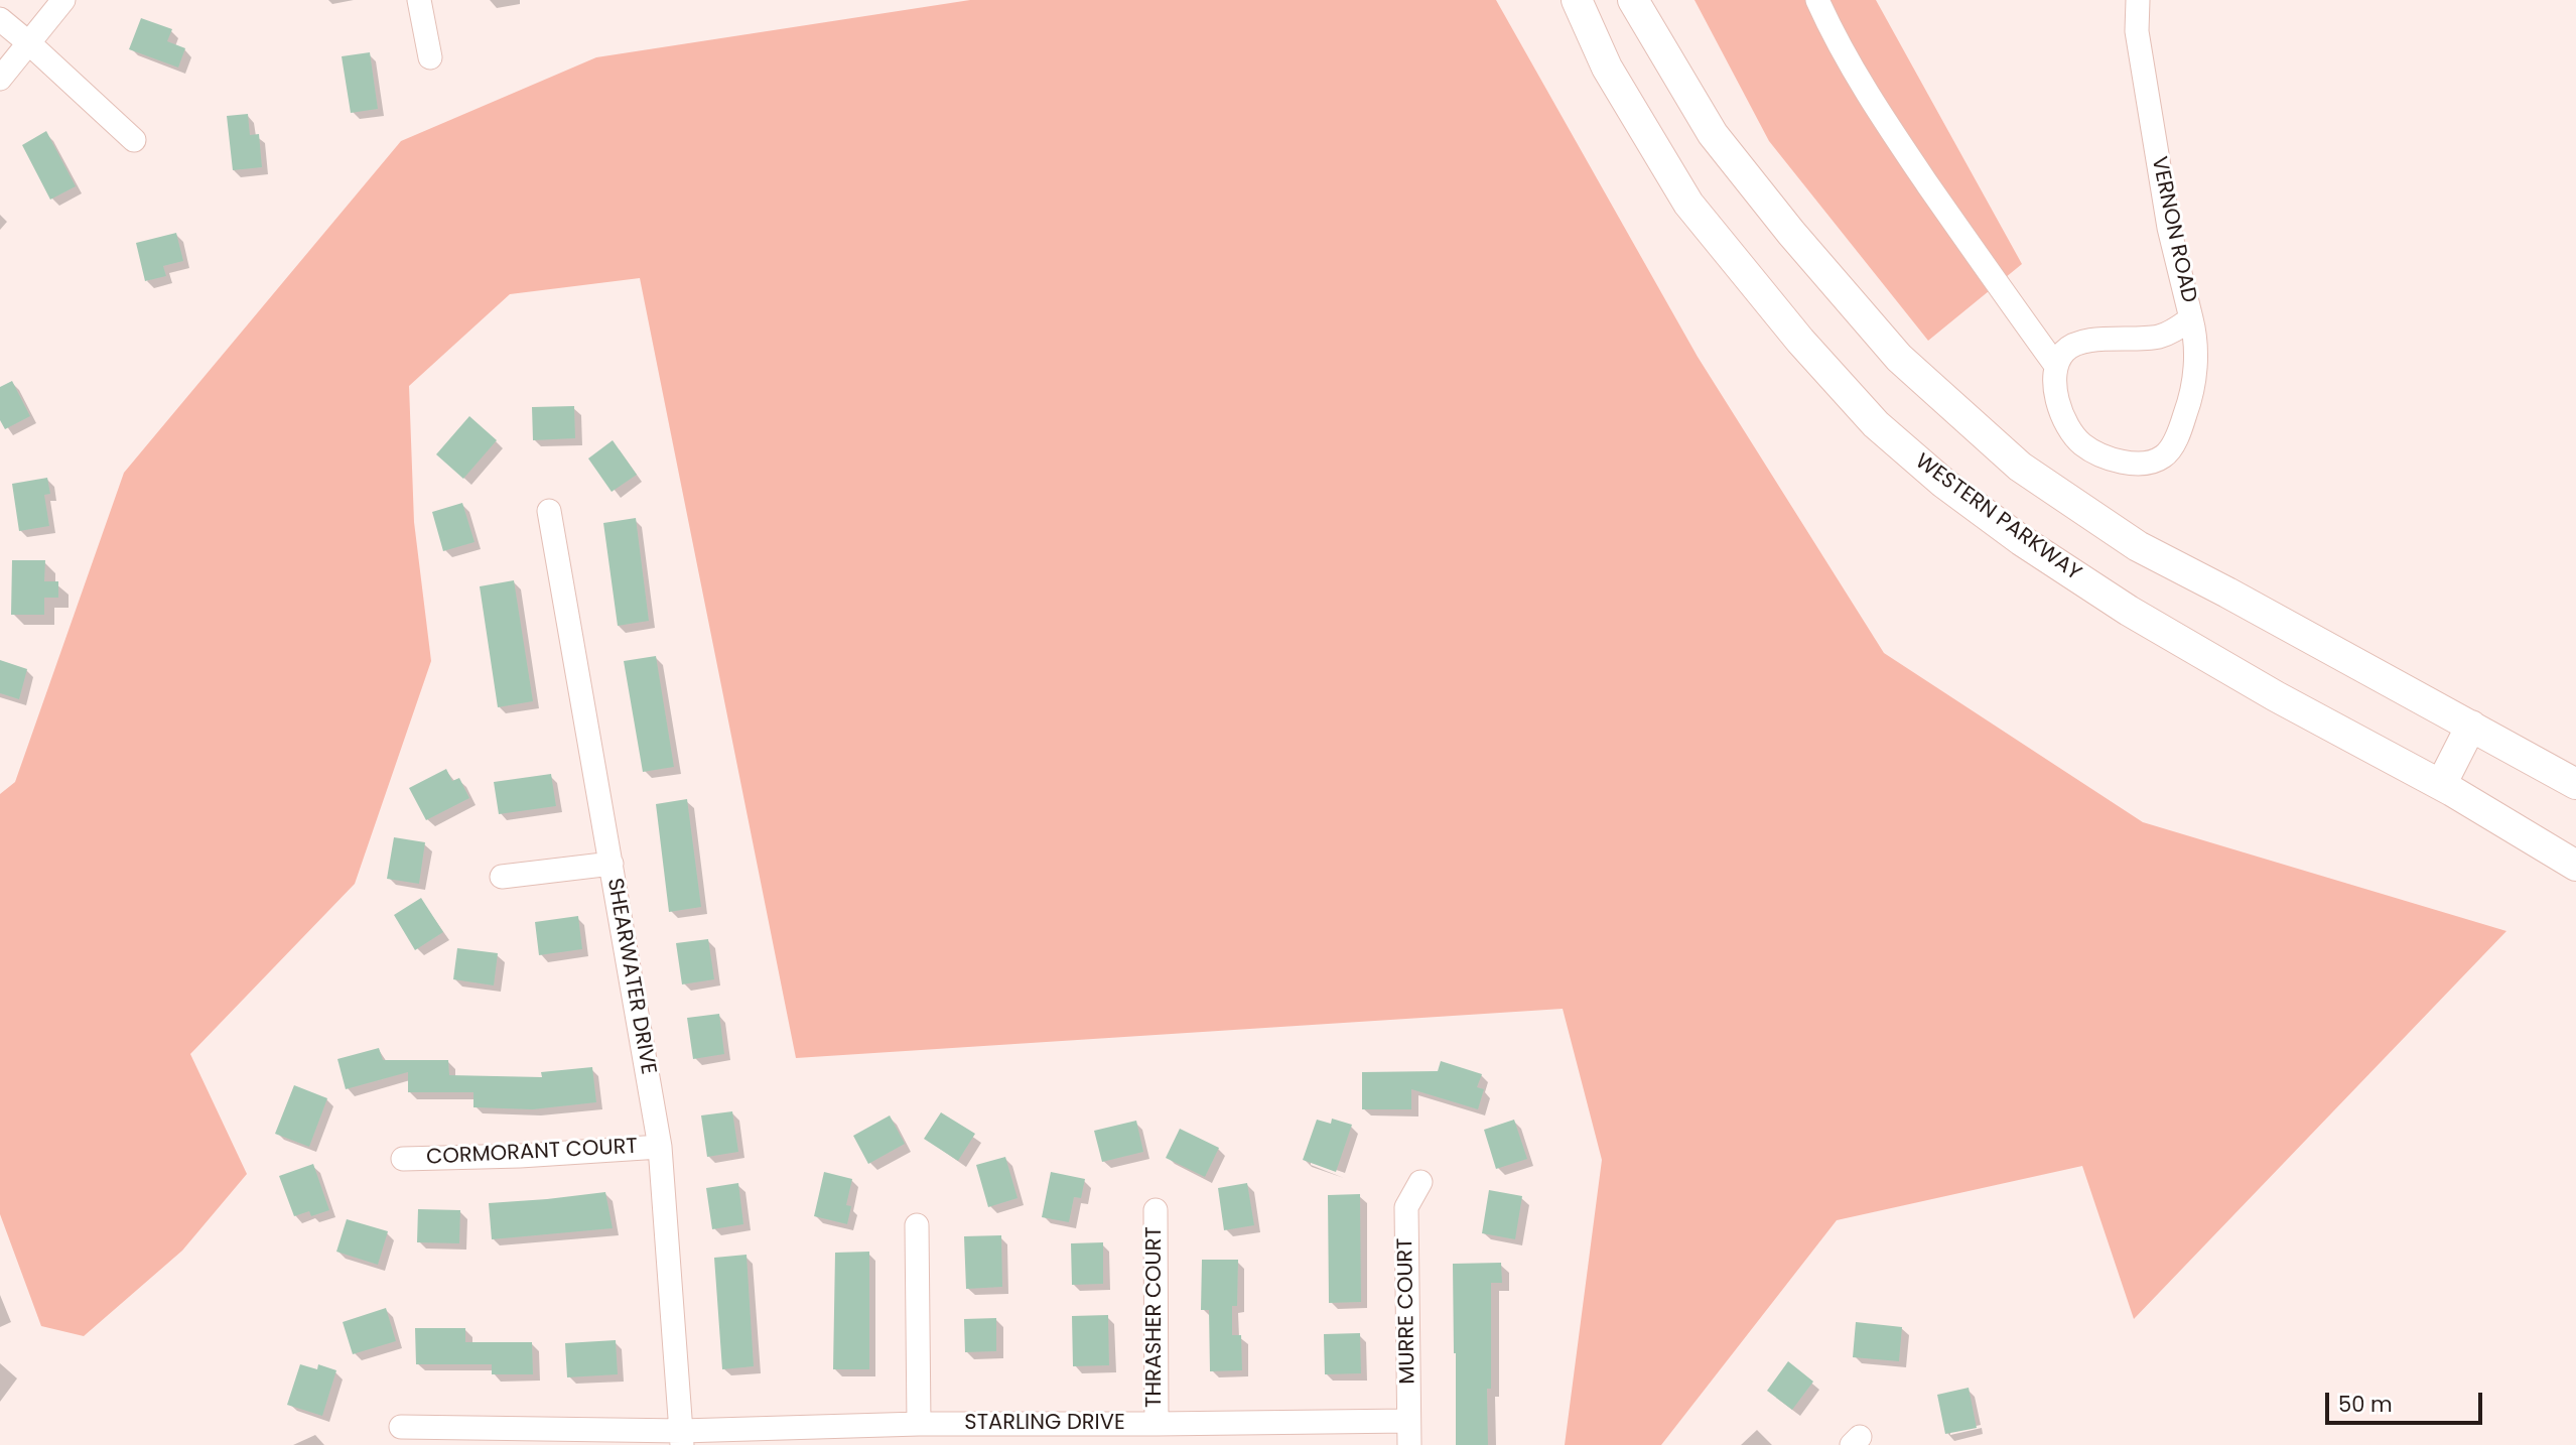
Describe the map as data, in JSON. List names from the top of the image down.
{
  "streets": {
    "main road": ["WESTERN PARKWAY"],
    "street": [
      "VERNON ROAD",
      "SHEARWATER DRIVE",
      "CORMORANT COURT",
      "MURRE COURT",
      "THRASHER COURT",
      "STARLING DRIVE"
    ]
  },
  "crossings": [
    ["SHEARWATER DRIVE", "CORMORANT COURT"],
    ["SHEARWATER DRIVE", "STARLING DRIVE"],
    ["MURRE COURT", "STARLING DRIVE"],
    ["THRASHER COURT", "STARLING DRIVE"]
  ],
  "scale_bar": "50 m"
}
